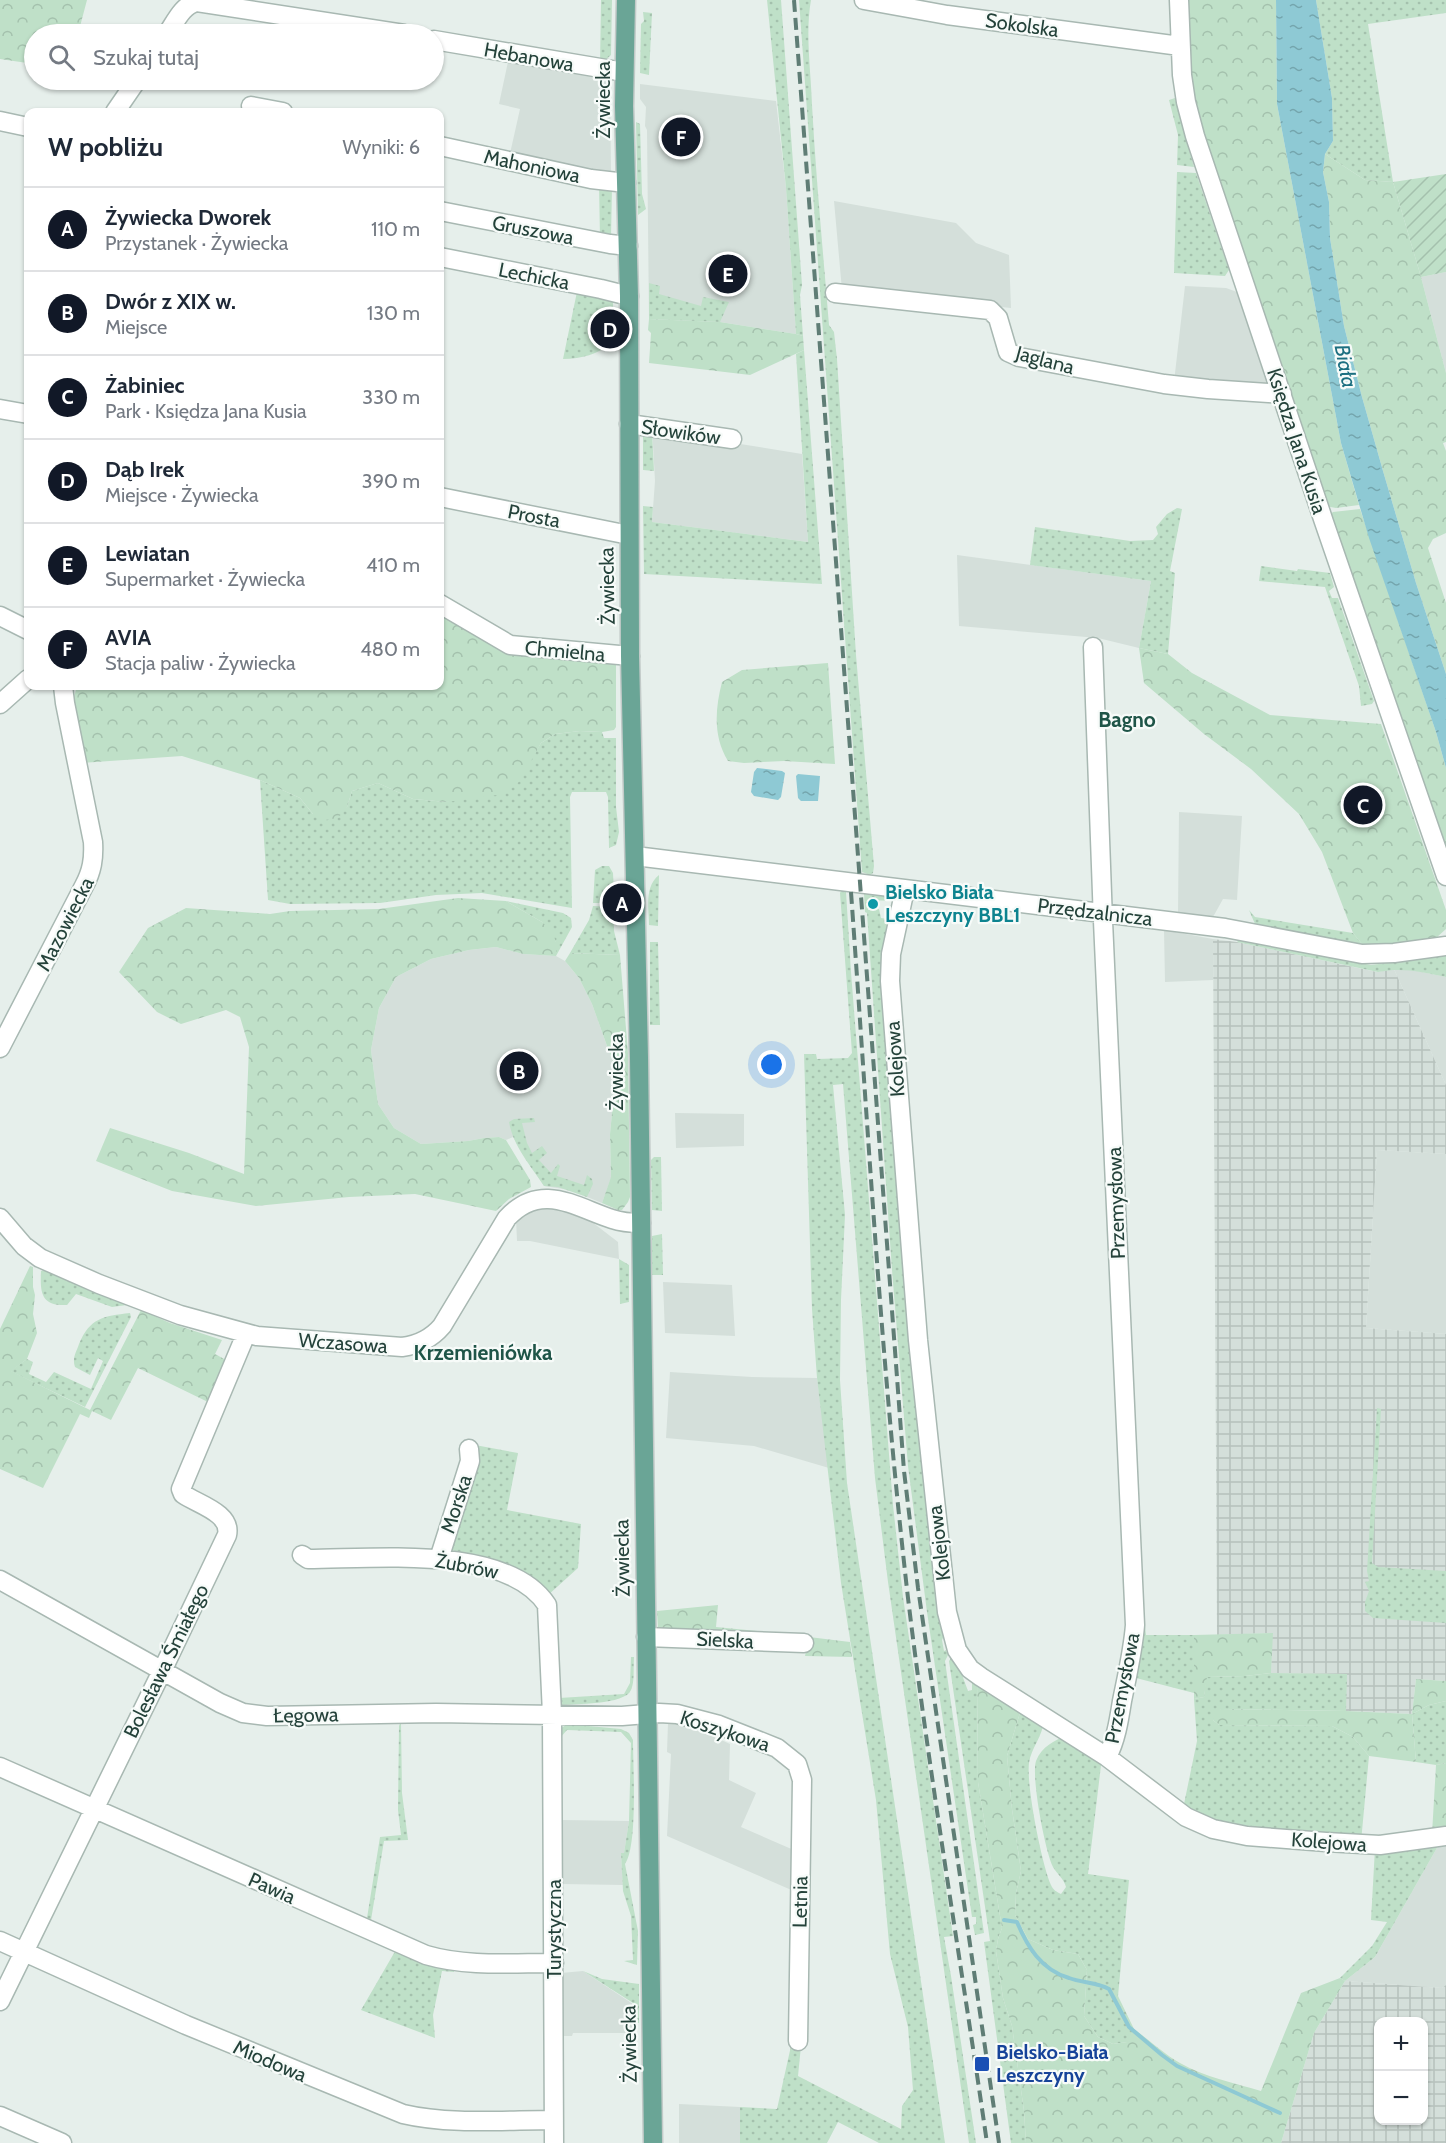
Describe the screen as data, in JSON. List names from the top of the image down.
{
  "streets": {
    "main road": ["Żywiecka"],
    "street": [
      "Sokolska",
      "Hebanowa",
      "Mahoniowa",
      "Gruszowa",
      "Lechicka",
      "Jaglana",
      "Słowików",
      "Księdza Jana Kusia",
      "Prosta",
      "Chmielna",
      "Przędzalnicza",
      "Mazowiecka",
      "Kolejowa",
      "Przemysłowa",
      "Wczasowa",
      "Morska",
      "Żubrów",
      "Sielska",
      "Bolesława Śmiałego",
      "Łęgowa",
      "Koszykowa",
      "Pawia",
      "Letnia",
      "Turystyczna",
      "Miodowa"
    ]
  },
  "crossings": [
    ["Sokolska", "Księdza Jana Kusia"],
    ["Hebanowa", "Żywiecka"],
    ["Żywiecka", "Mahoniowa"],
    ["Żywiecka", "Gruszowa"],
    ["Żywiecka", "Lechicka"],
    ["Żywiecka", "Słowików"],
    ["Żywiecka", "Prosta"],
    ["Żywiecka", "Chmielna"],
    ["Żywiecka", "Przędzalnicza"],
    ["Żywiecka", "Wczasowa"],
    ["Żywiecka", "Sielska"],
    ["Żywiecka", "Łęgowa"],
    ["Żywiecka", "Koszykowa"],
    ["Jaglana", "Księdza Jana Kusia"],
    ["Przędzalnicza", "Kolejowa"],
    ["Przędzalnicza", "Przemysłowa"],
    ["Kolejowa", "Przemysłowa"],
    ["Wczasowa", "Bolesława Śmiałego"],
    ["Morska", "Żubrów"],
    ["Żubrów", "Łęgowa"],
    ["Żubrów", "Turystyczna"],
    ["Bolesława Śmiałego", "Łęgowa"],
    ["Bolesława Śmiałego", "Pawia"],
    ["Bolesława Śmiałego", "Miodowa"],
    ["Łęgowa", "Koszykowa"],
    ["Łęgowa", "Turystyczna"],
    ["Koszykowa", "Letnia"],
    ["Pawia", "Turystyczna"],
    ["Turystyczna", "Miodowa"]
  ],
  "districts": ["Bagno", "Krzemieniówka"],
  "water": ["Biała"],
  "places": {
    "other": ["Bielsko Biała Leszczyny BBL1"],
    "transit": ["Bielsko-Biała Leszczyny"]
  },
  "page": {
    "search": "Szukaj tutaj",
    "heading": ["W pobliżu", "Wyniki: 6"],
    "pins": [
      "F",
      "E",
      "D",
      "C",
      "A",
      "B"
    ],
    "list": [
      {
        "mark": "A",
        "name": "Żywiecka Dworek",
        "note": "Przystanek · Żywiecka",
        "value": "110 m"
      },
      {
        "mark": "B",
        "name": "Dwór z XIX w.",
        "note": "Miejsce",
        "value": "130 m"
      },
      {
        "mark": "C",
        "name": "Żabiniec",
        "note": "Park · Księdza Jana Kusia",
        "value": "330 m"
      },
      {
        "mark": "D",
        "name": "Dąb Irek",
        "note": "Miejsce · Żywiecka",
        "value": "390 m"
      },
      {
        "mark": "E",
        "name": "Lewiatan",
        "note": "Supermarket · Żywiecka",
        "value": "410 m"
      },
      {
        "mark": "F",
        "name": "AVIA",
        "note": "Stacja paliw · Żywiecka",
        "value": "480 m"
      }
    ],
    "map_buttons": ["+", "−"]
  }
}
